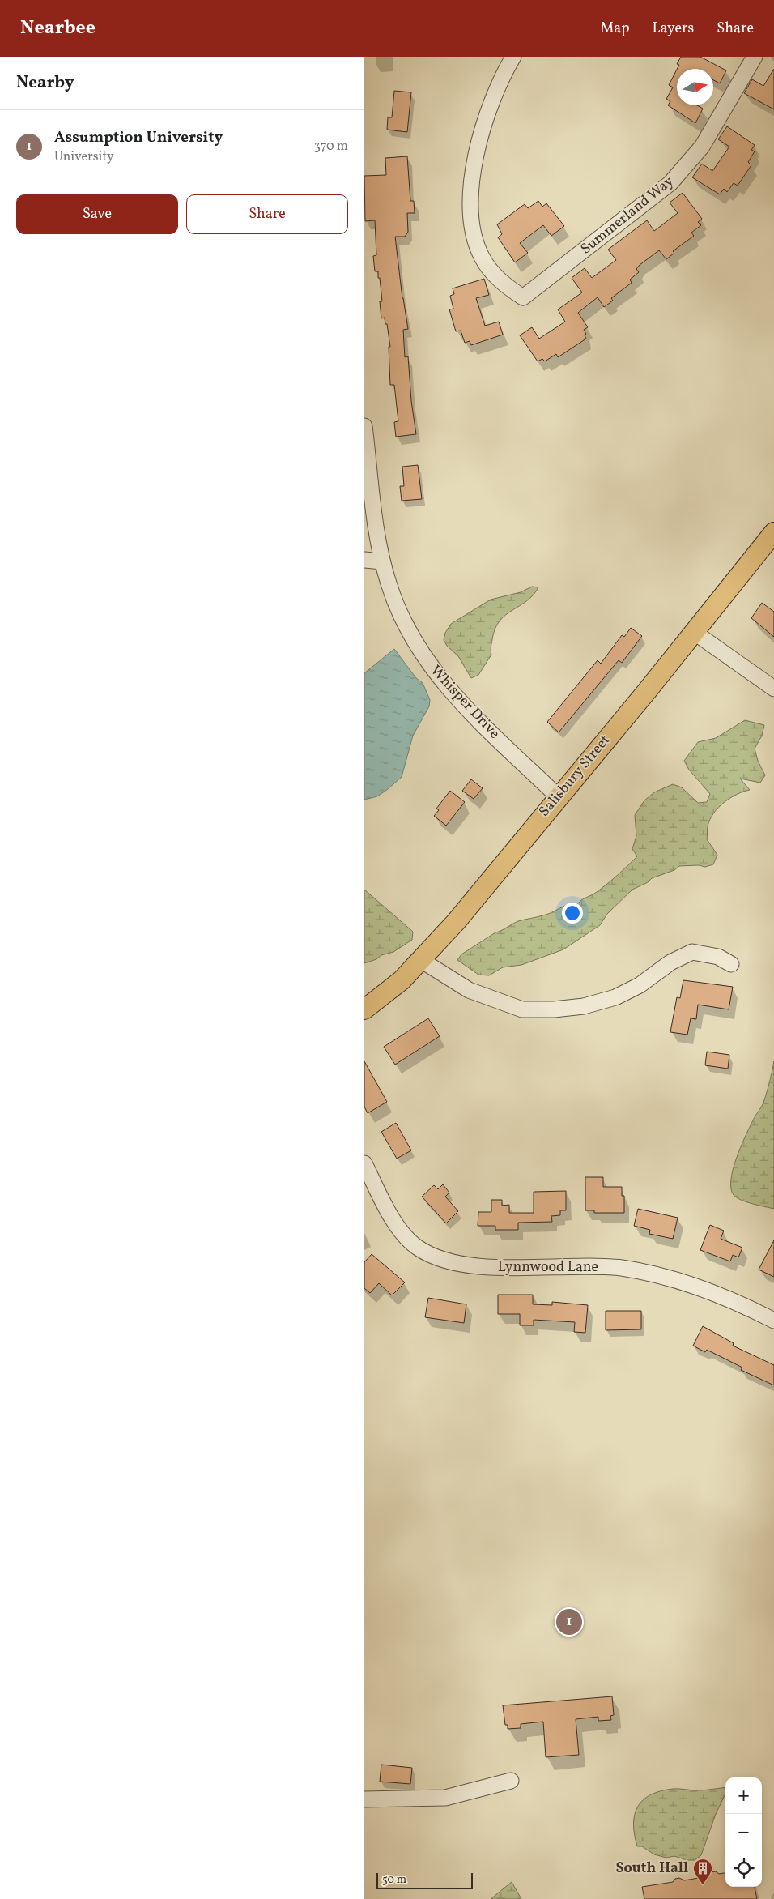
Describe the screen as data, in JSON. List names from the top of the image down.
{
  "streets": {
    "main road": ["Salisbury Street"],
    "street": ["Summerland Way", "Whisper Drive", "Lynnwood Lane"]
  },
  "crossings": [
    ["Whisper Drive", "Salisbury Street"]
  ],
  "places": {
    "building": ["South Hall"]
  },
  "scale_bar": "50 m",
  "north": "right",
  "page": {
    "header": "Nearbee",
    "nav": ["Map", "Layers", "Share"],
    "heading": "Nearby",
    "list": [
      {
        "mark": "1",
        "name": "Assumption University",
        "note": "University",
        "value": "370 m"
      }
    ],
    "buttons": ["Save", "Share"],
    "pins": "1",
    "map_buttons": ["+", "−"],
    "scale": "50 m"
  }
}
